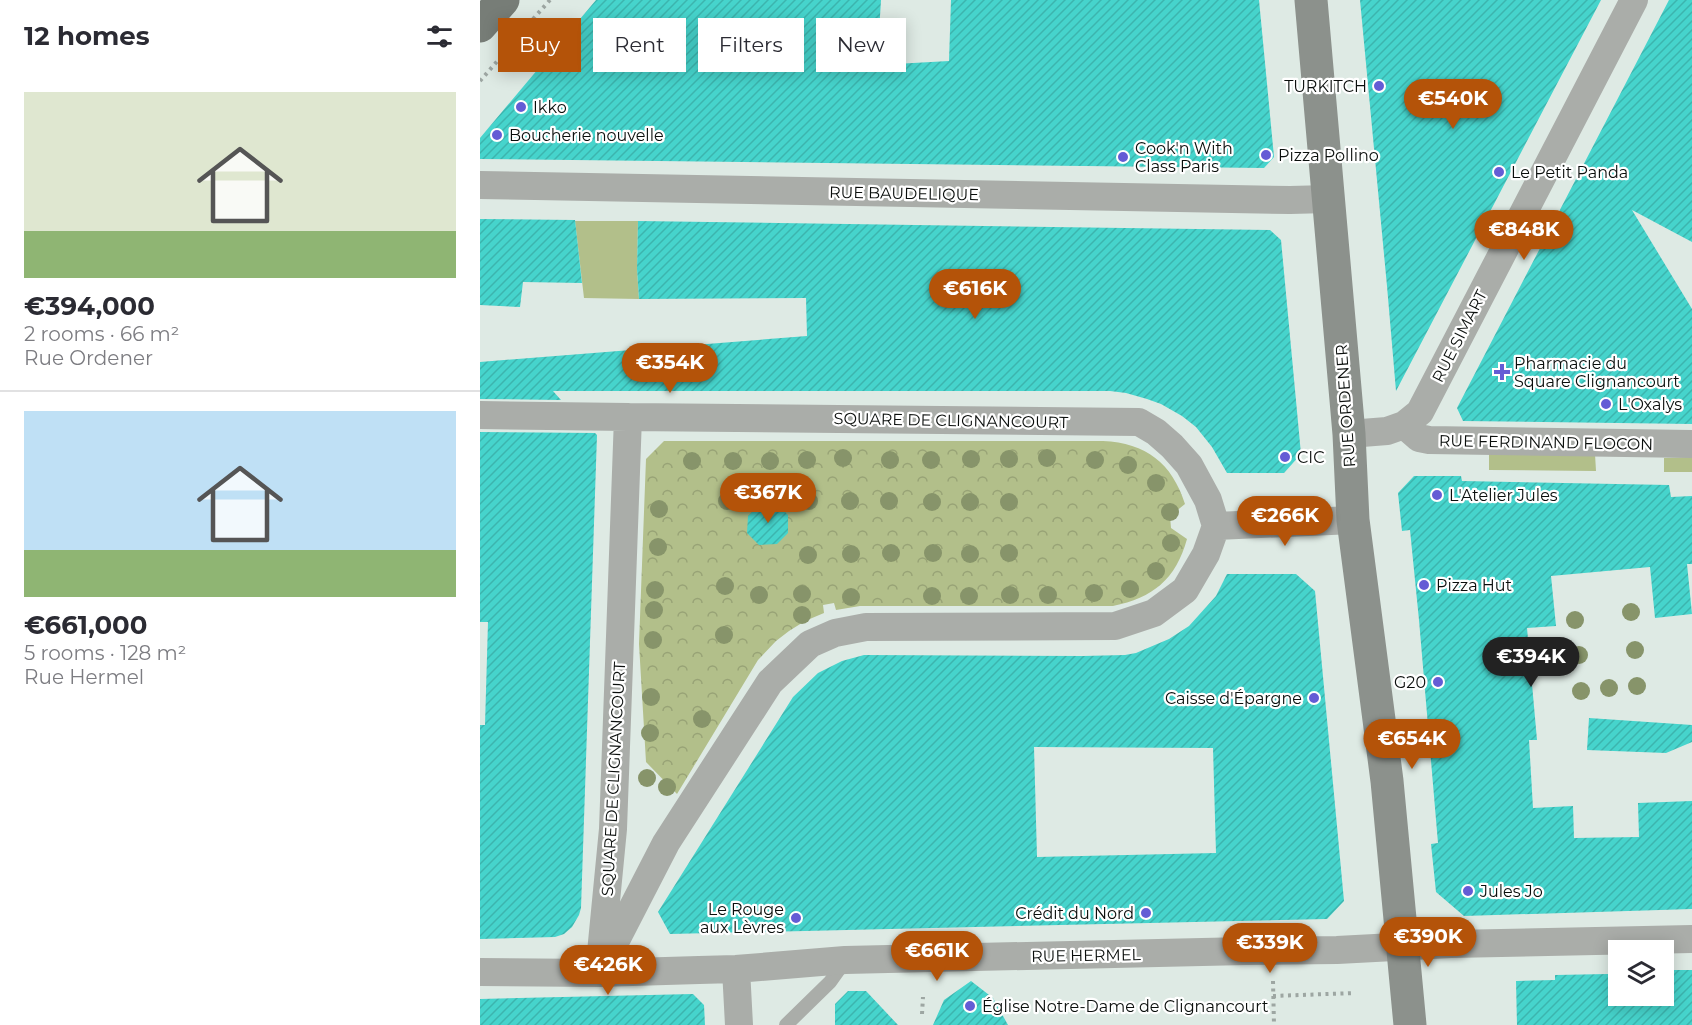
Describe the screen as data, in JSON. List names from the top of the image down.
{
  "streets": {
    "main road": ["RUE ORDENER"],
    "street": [
      "RUE BAUDELIQUE",
      "RUE SIMART",
      "SQUARE DE CLIGNANCOURT",
      "RUE FERDINAND FLOCON",
      "RUE HERMEL"
    ]
  },
  "crossings": [
    ["RUE BAUDELIQUE", "RUE ORDENER"],
    ["RUE SIMART", "RUE FERDINAND FLOCON"],
    ["RUE ORDENER", "RUE HERMEL"],
    ["SQUARE DE CLIGNANCOURT", "RUE HERMEL"]
  ],
  "places": {
    "other": [
      "TURKITCH",
      "Ikko",
      "Boucherie nouvelle",
      "Pizza Pollino",
      "Cook'n With Class Paris",
      "Le Petit Panda",
      "L'Oxalys",
      "CIC",
      "L'Atelier Jules",
      "Pizza Hut",
      "G20",
      "Caisse d'Épargne",
      "Jules Jo",
      "Crédit du Nord",
      "Le Rouge aux Lèvres",
      "Église Notre-Dame de Clignancourt"
    ],
    "health": ["Pharmacie du Square Clignancourt"]
  },
  "page": {
    "heading": "12 homes",
    "chip": [
      "Buy",
      "Rent",
      "Filters",
      "New"
    ],
    "list": [
      {
        "name": "€394,000",
        "note": "2 rooms · 66 m² · Rue Ordener"
      },
      {
        "name": "€661,000",
        "note": "5 rooms · 128 m² · Rue Hermel"
      }
    ],
    "price": [
      "€540K",
      "€848K",
      "€616K",
      "€354K",
      "€367K",
      "€266K",
      "€394K",
      "€654K",
      "€390K",
      "€339K",
      "€661K",
      "€426K"
    ]
  }
}
